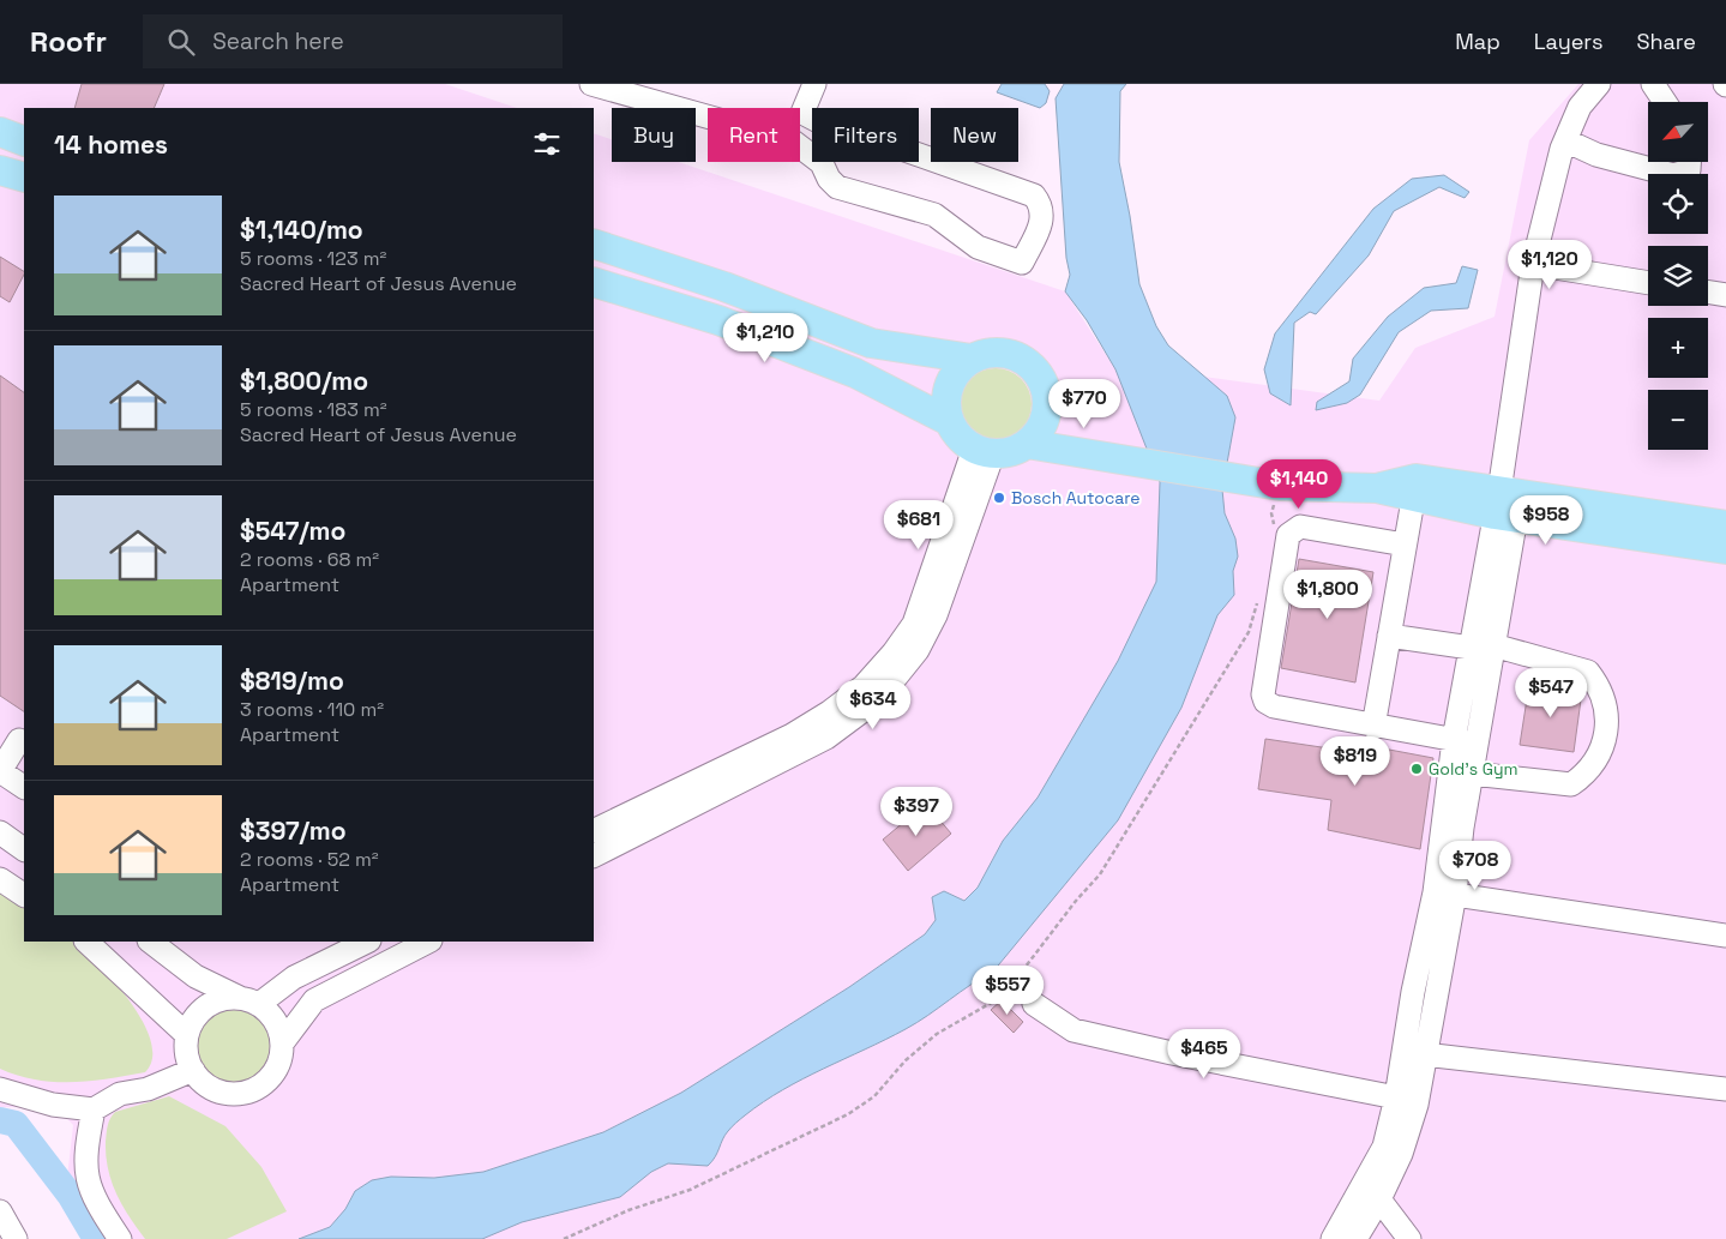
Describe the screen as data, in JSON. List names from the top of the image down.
{
  "places": ["Bosch Autocare", "Gold's Gym"],
  "north": "bottom left",
  "page": {
    "header": "Roofr",
    "search": "Search here",
    "nav": ["Map", "Layers", "Share"],
    "map_buttons": ["+", "−"],
    "chip": [
      "Buy",
      "Rent",
      "Filters",
      "New"
    ],
    "heading": "14 homes",
    "list": [
      {
        "name": "$1,140/mo",
        "note": "5 rooms · 123 m² · Sacred Heart of Jesus Avenue"
      },
      {
        "name": "$1,800/mo",
        "note": "5 rooms · 183 m² · Sacred Heart of Jesus Avenue"
      },
      {
        "name": "$547/mo",
        "note": "2 rooms · 68 m² · Apartment"
      },
      {
        "name": "$819/mo",
        "note": "3 rooms · 110 m² · Apartment"
      },
      {
        "name": "$397/mo",
        "note": "2 rooms · 52 m² · Apartment"
      }
    ],
    "price": [
      "$1,120",
      "$1,210",
      "$770",
      "$1,140",
      "$958",
      "$681",
      "$1,800",
      "$547",
      "$634",
      "$819",
      "$397",
      "$708",
      "$557",
      "$465"
    ]
  }
}
